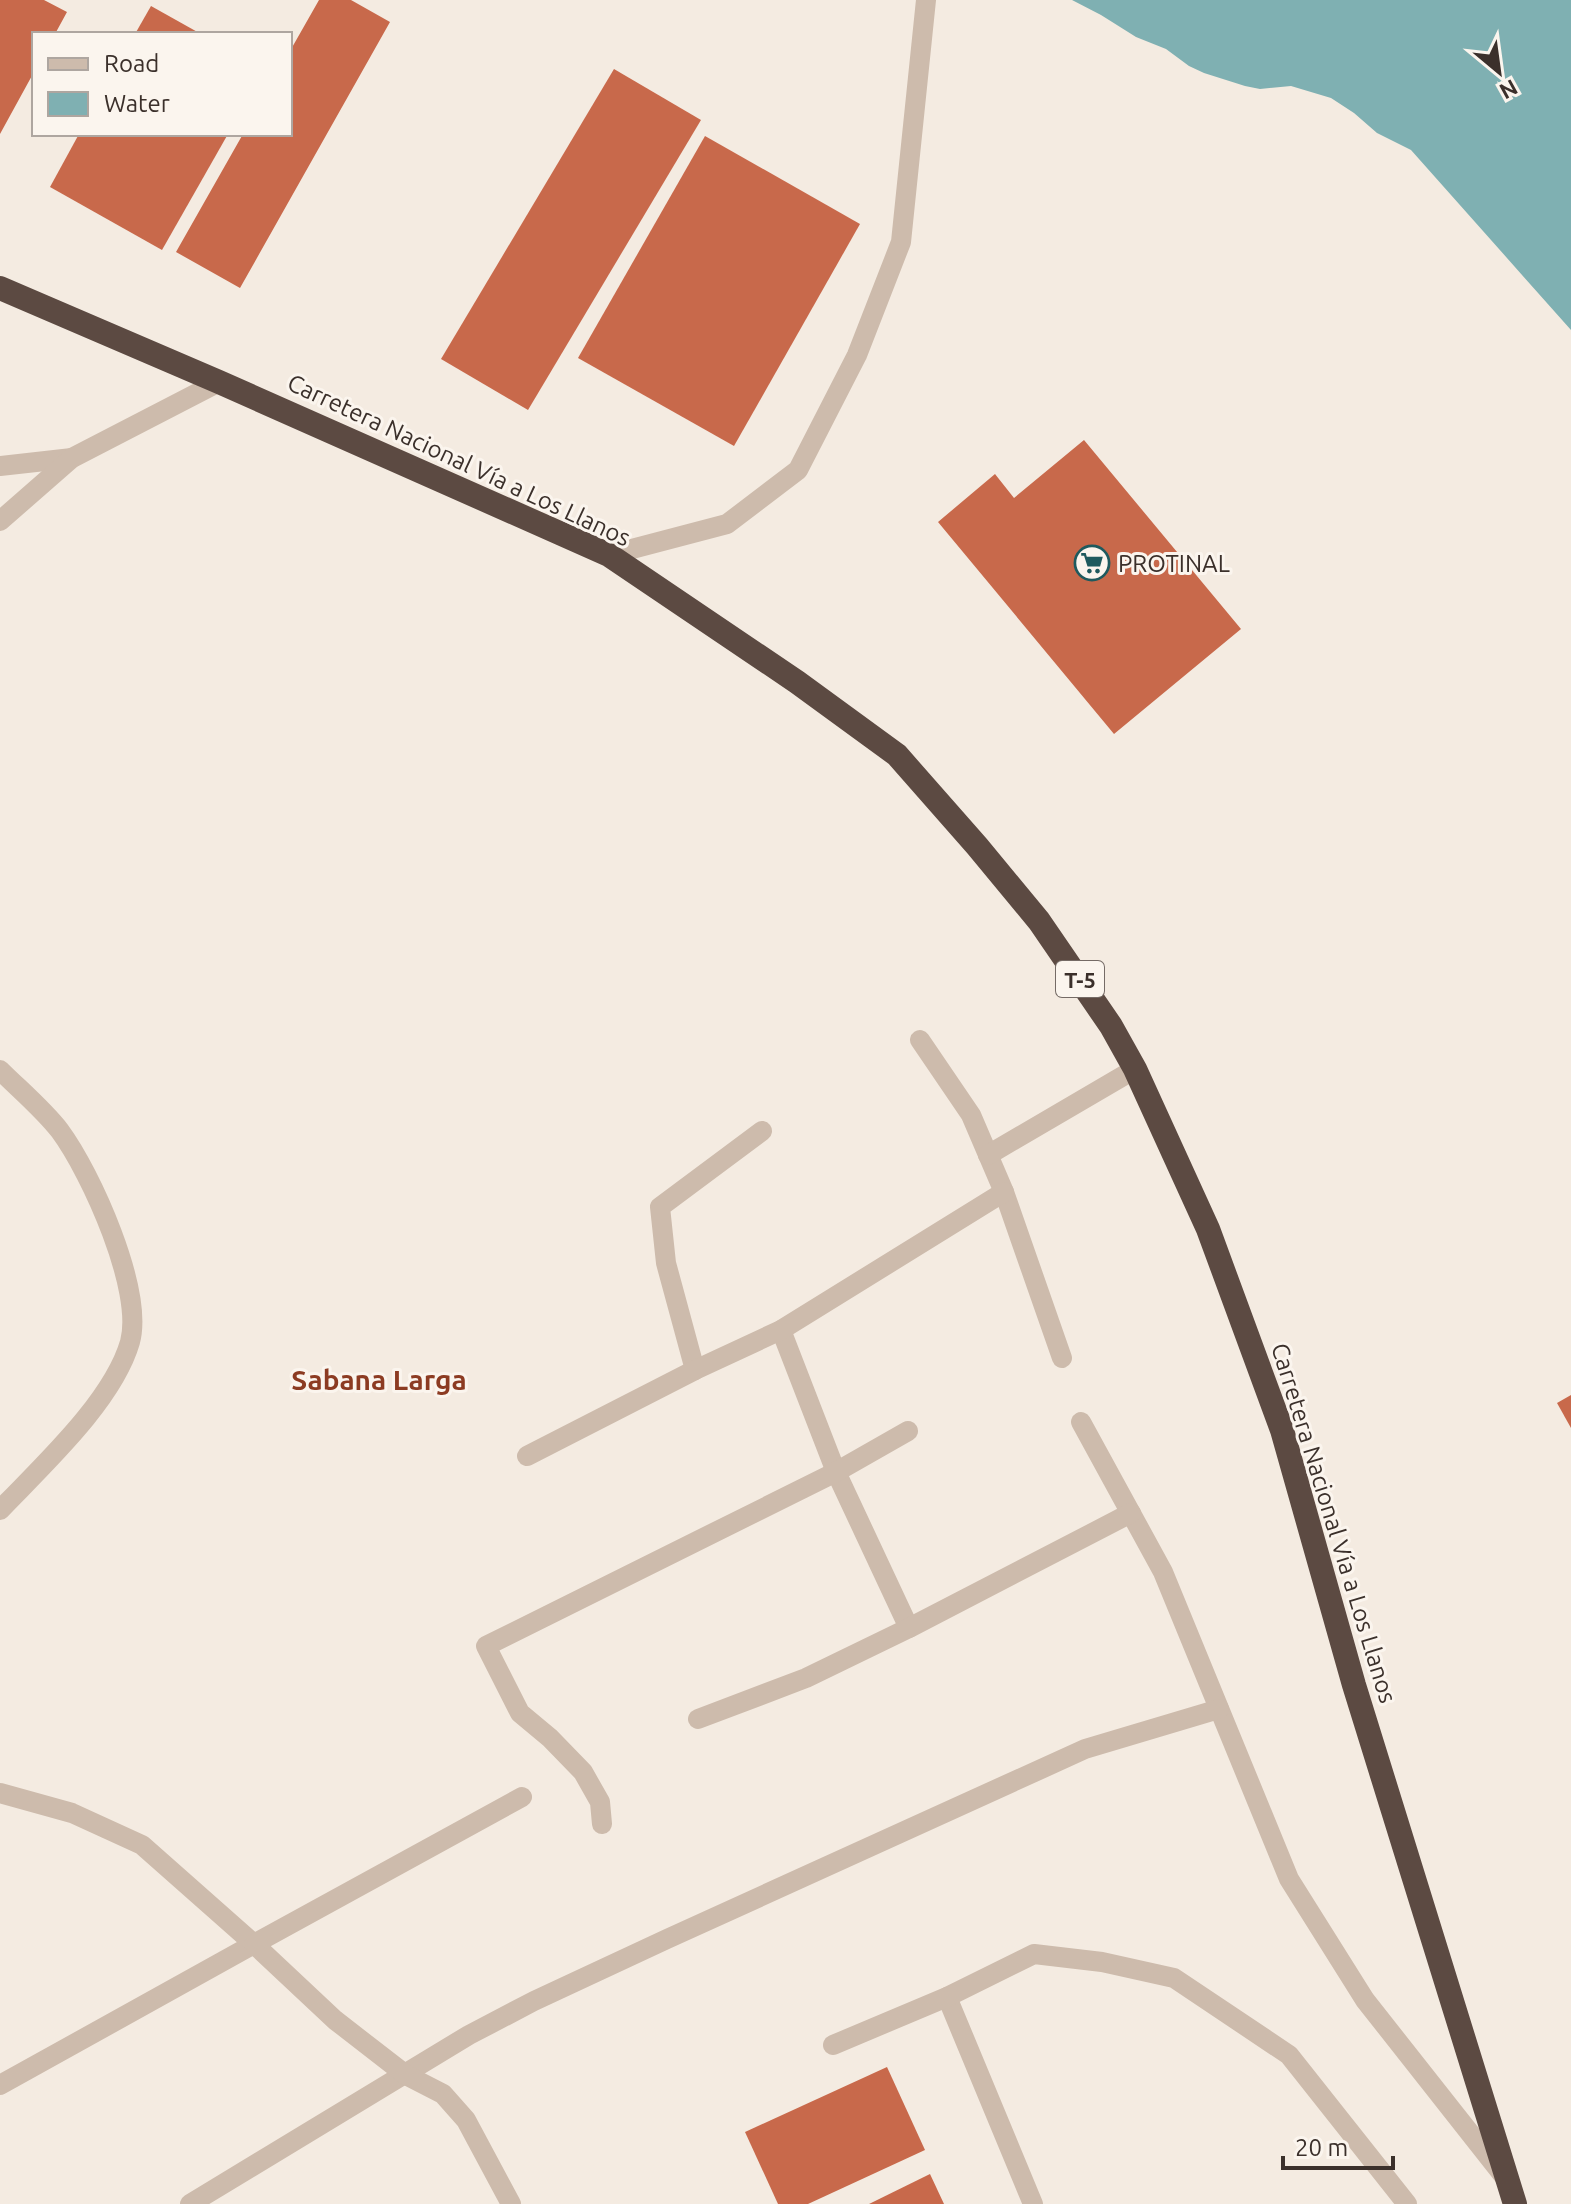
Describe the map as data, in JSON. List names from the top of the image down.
{
  "streets": {
    "highway": ["Carretera Nacional Vía a Los Llanos", "T-5"]
  },
  "districts": ["Sabana Larga"],
  "places": {
    "supermarket": ["PROTINAL"]
  },
  "legend": ["Road", "Water"],
  "scale_bar": "20 m",
  "north": "bottom right"
}
